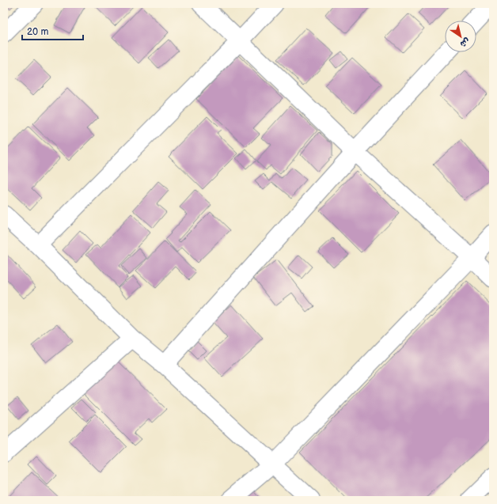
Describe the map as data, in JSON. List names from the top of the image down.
{
  "scale_bar": "20 m",
  "north": "bottom right"
}
